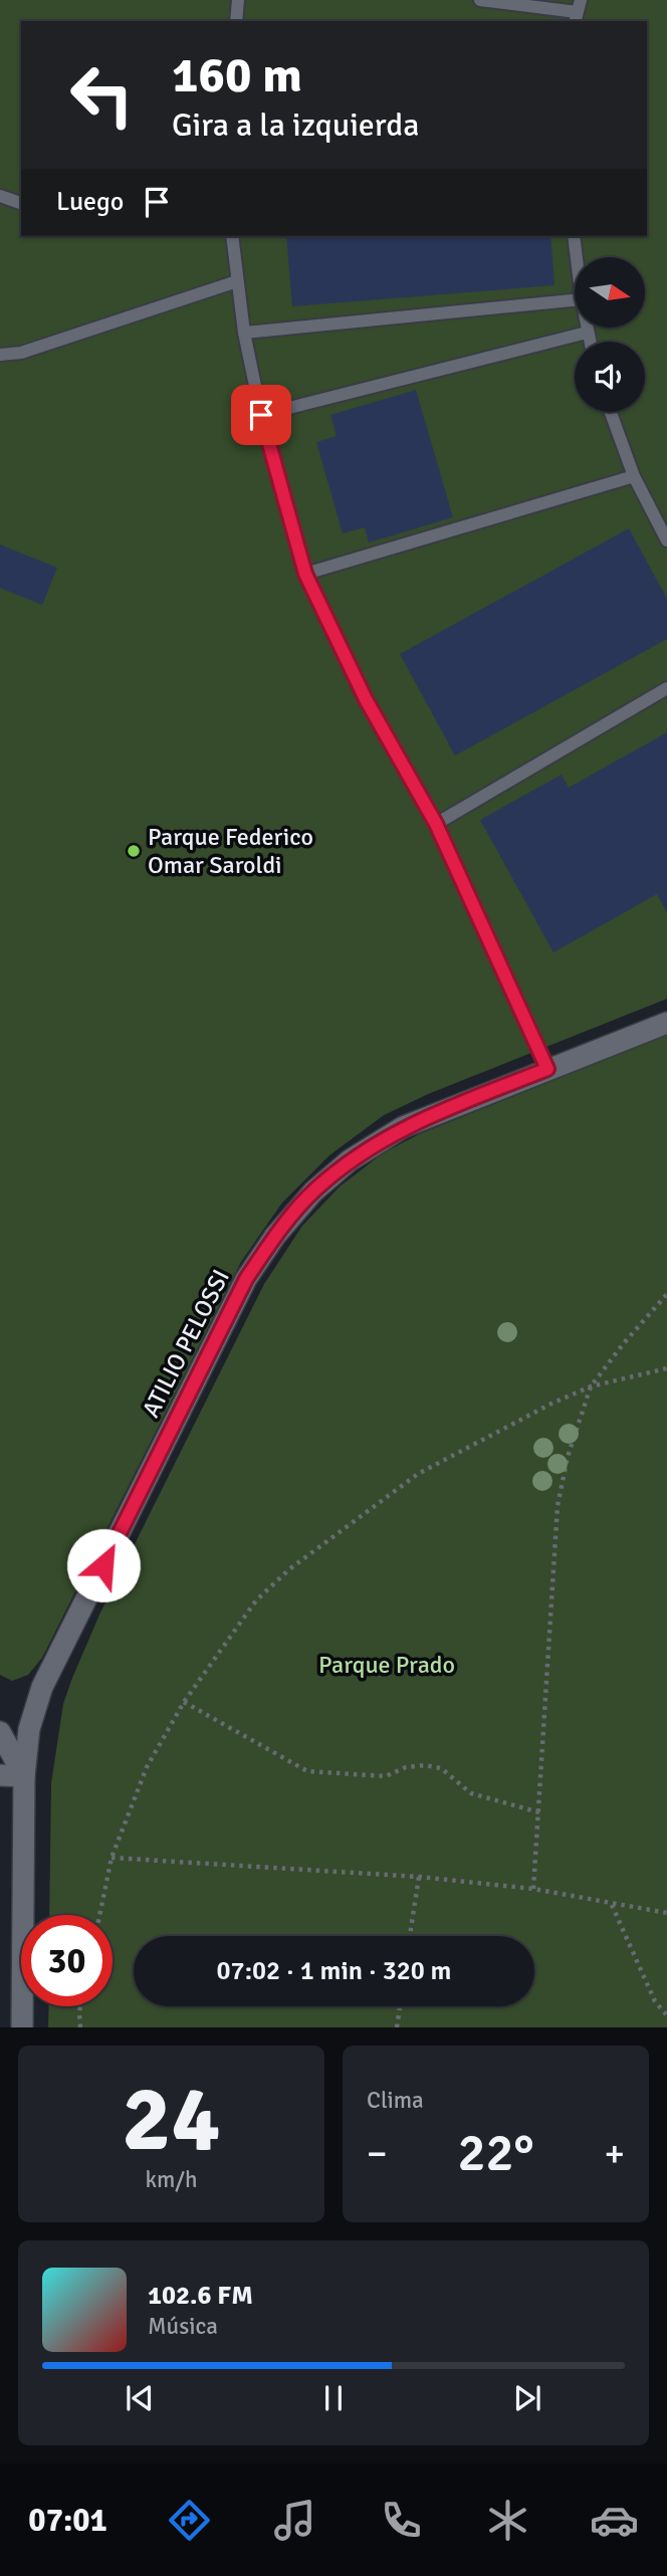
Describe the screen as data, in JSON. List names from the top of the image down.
{
  "streets": {
    "street": ["ATILIO PELOSSI"]
  },
  "parks": ["Parque Prado"],
  "places": ["Parque Federico Omar Saroldi"],
  "north": "right",
  "page": {
    "turn": ["160 m", "Gira a la izquierda"],
    "then": "Luego",
    "limit": "30",
    "trip": "07:02 · 1 min · 320 m",
    "tile": [
      ["24", "km/h"],
      "Clima"
    ],
    "heat": ["−", "22°", "+"],
    "song": ["102.6 FM", "Música"],
    "tabs": "07:01"
  }
}
